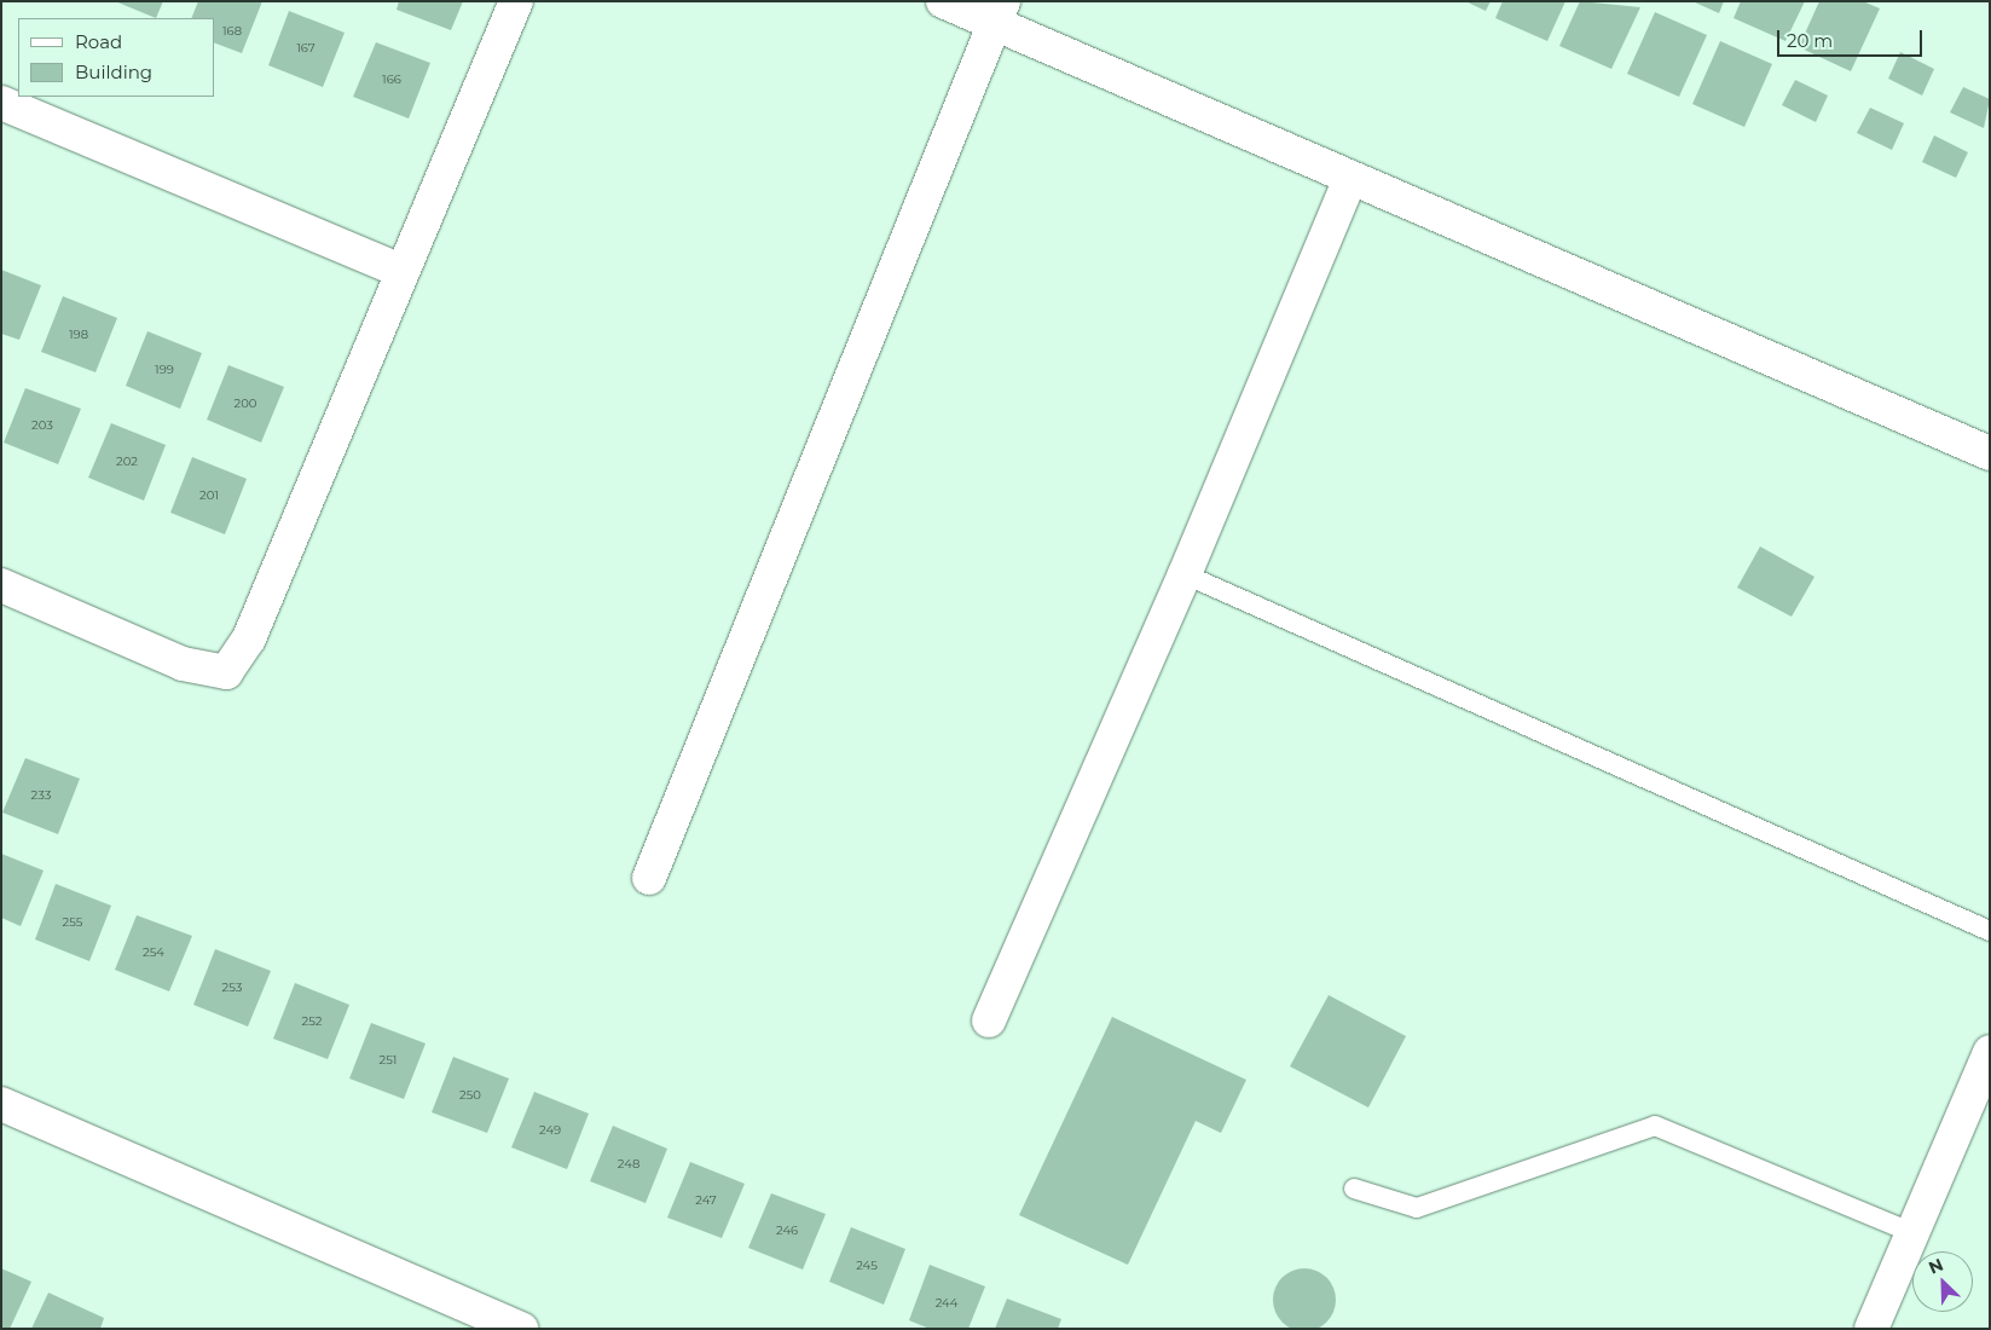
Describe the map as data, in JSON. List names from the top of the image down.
{
  "house_numbers": [
    "168",
    "167",
    "166",
    "198",
    "199",
    "200",
    "203",
    "202",
    "201",
    "233",
    "255",
    "254",
    "253",
    "252",
    "251",
    "250",
    "249",
    "248",
    "247",
    "246",
    "245",
    "244"
  ],
  "legend": ["Road", "Building"],
  "scale_bar": "20 m",
  "north": "top left"
}
